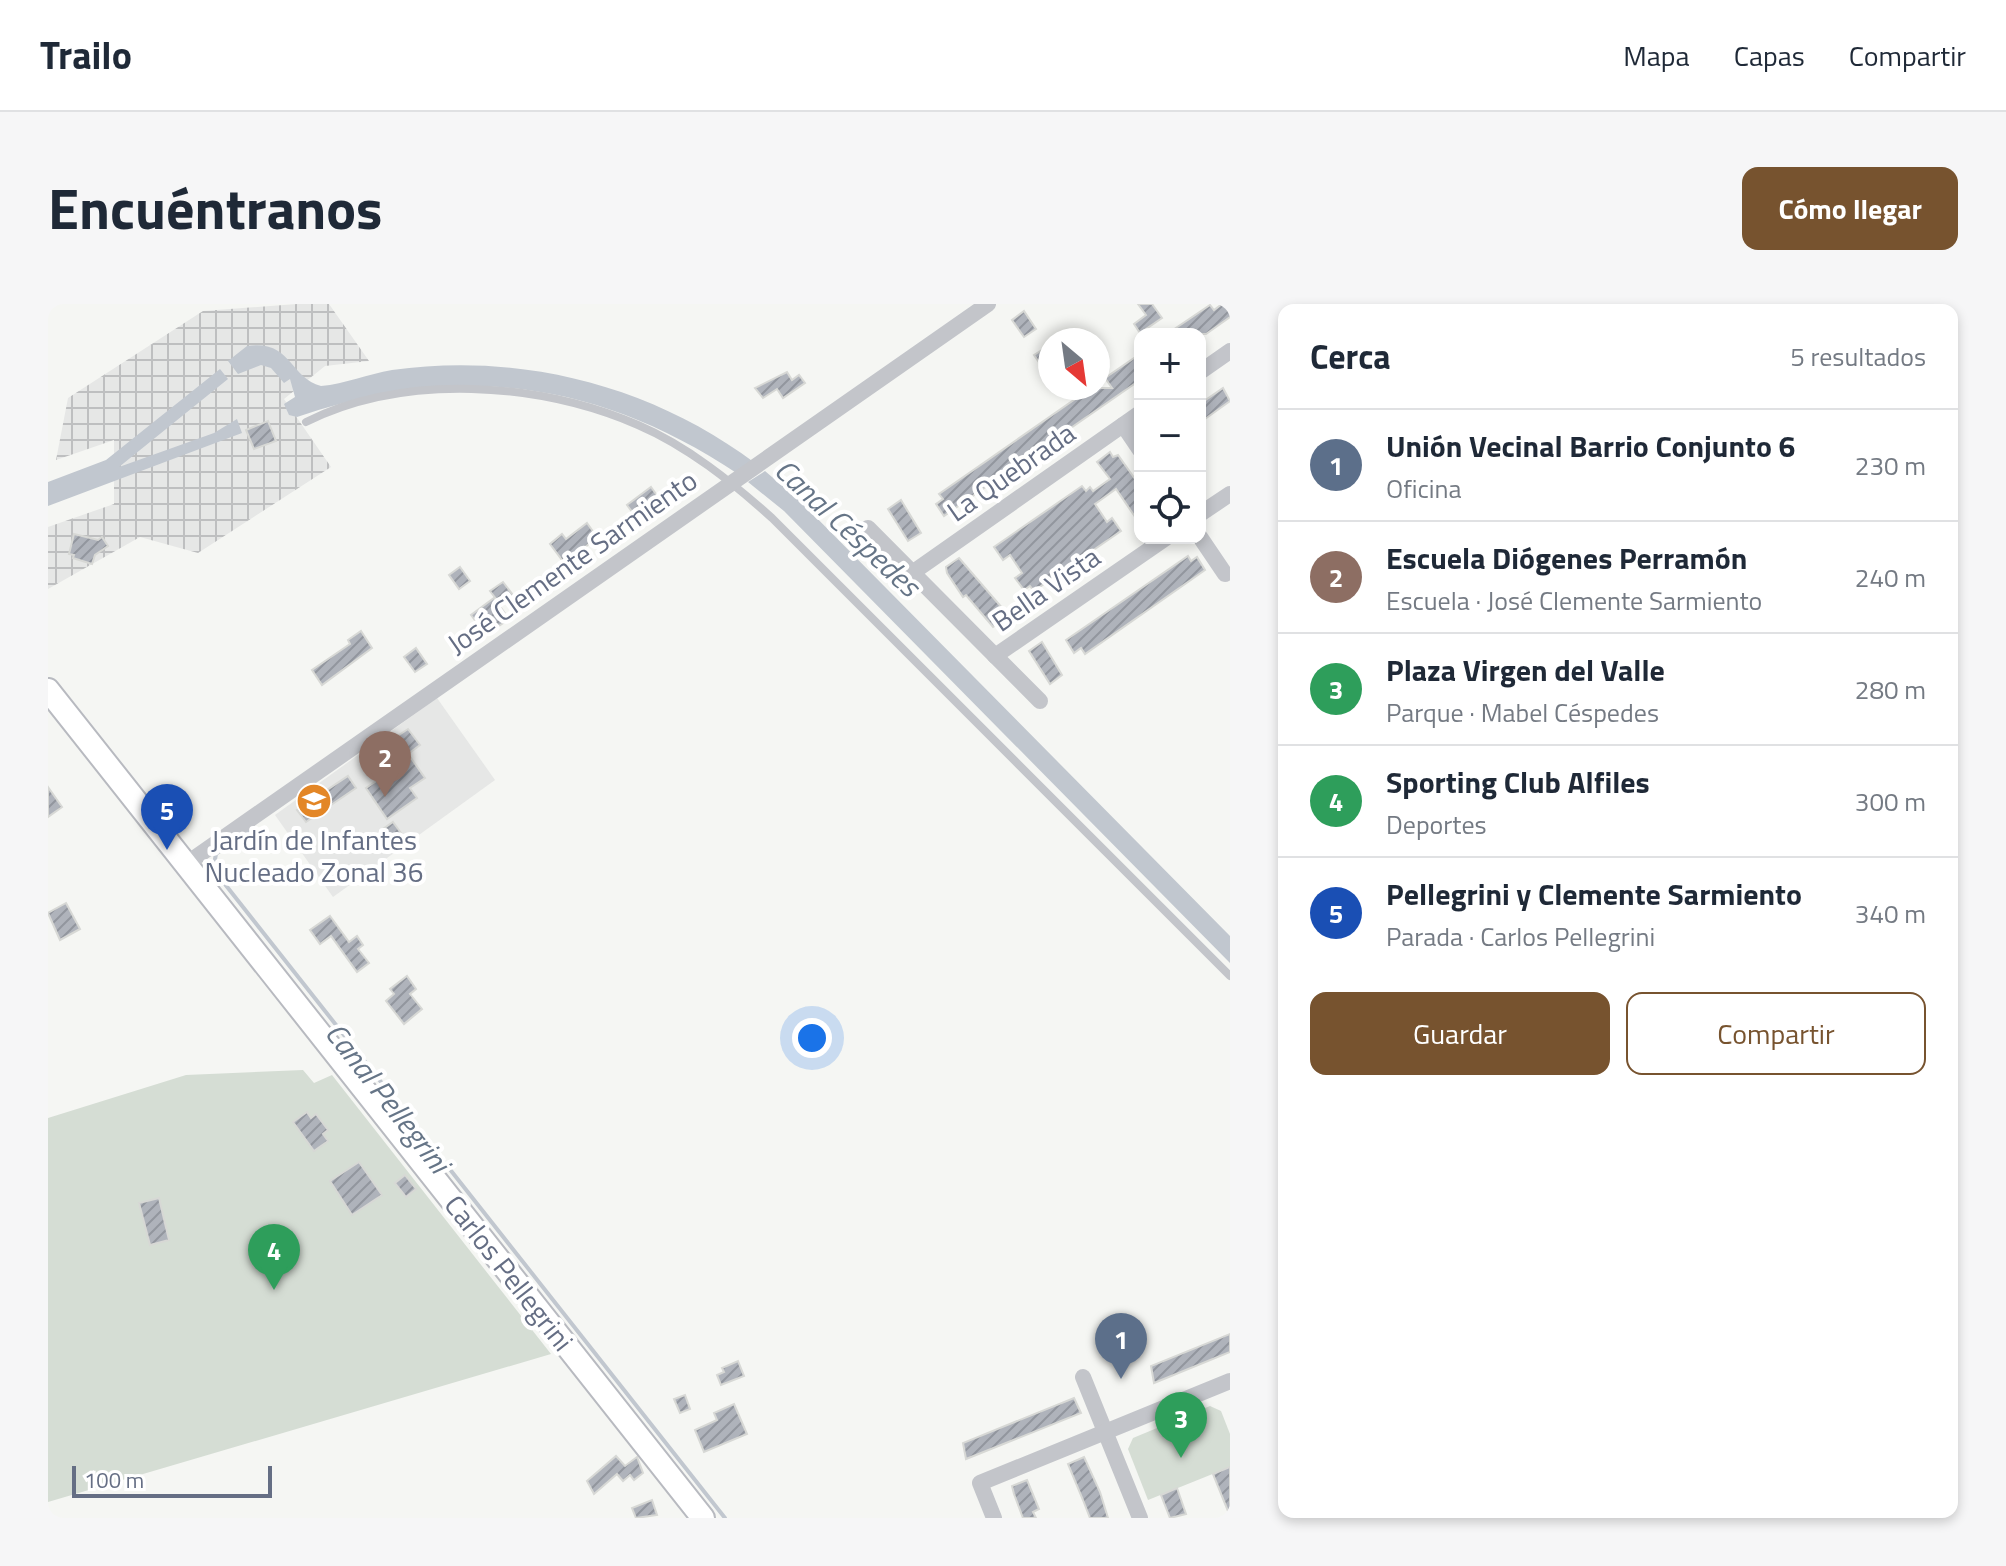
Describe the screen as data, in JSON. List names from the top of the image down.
{
  "streets": {
    "main road": ["Carlos Pellegrini"],
    "street": ["La Quebrada", "José Clemente Sarmiento", "Bella Vista"]
  },
  "crossings": [
    ["José Clemente Sarmiento", "Carlos Pellegrini"]
  ],
  "water": ["Canal Céspedes", "Canal Pellegrini"],
  "places": {
    "school or university": ["Jardín de Infantes Nucleado Zonal 36"]
  },
  "scale_bar": "100 m",
  "north": "bottom right",
  "page": {
    "header": "Trailo",
    "nav": ["Mapa", "Capas", "Compartir"],
    "title": "Encuéntranos",
    "buttons": [
      "Cómo llegar",
      ["Guardar", "Compartir"]
    ],
    "heading": ["Cerca", "5 resultados"],
    "map_buttons": ["+", "−"],
    "list": [
      {
        "mark": "1",
        "name": "Unión Vecinal Barrio Conjunto 6",
        "note": "Oficina",
        "value": "230 m"
      },
      {
        "mark": "2",
        "name": "Escuela Diógenes Perramón",
        "note": "Escuela · José Clemente Sarmiento",
        "value": "240 m"
      },
      {
        "mark": "3",
        "name": "Plaza Virgen del Valle",
        "note": "Parque · Mabel Céspedes",
        "value": "280 m"
      },
      {
        "mark": "4",
        "name": "Sporting Club Alfiles",
        "note": "Deportes",
        "value": "300 m"
      },
      {
        "mark": "5",
        "name": "Pellegrini y Clemente Sarmiento",
        "note": "Parada · Carlos Pellegrini",
        "value": "340 m"
      }
    ],
    "pins": [
      "2",
      "5",
      "4",
      "1",
      "3"
    ],
    "scale": "100 m"
  }
}
